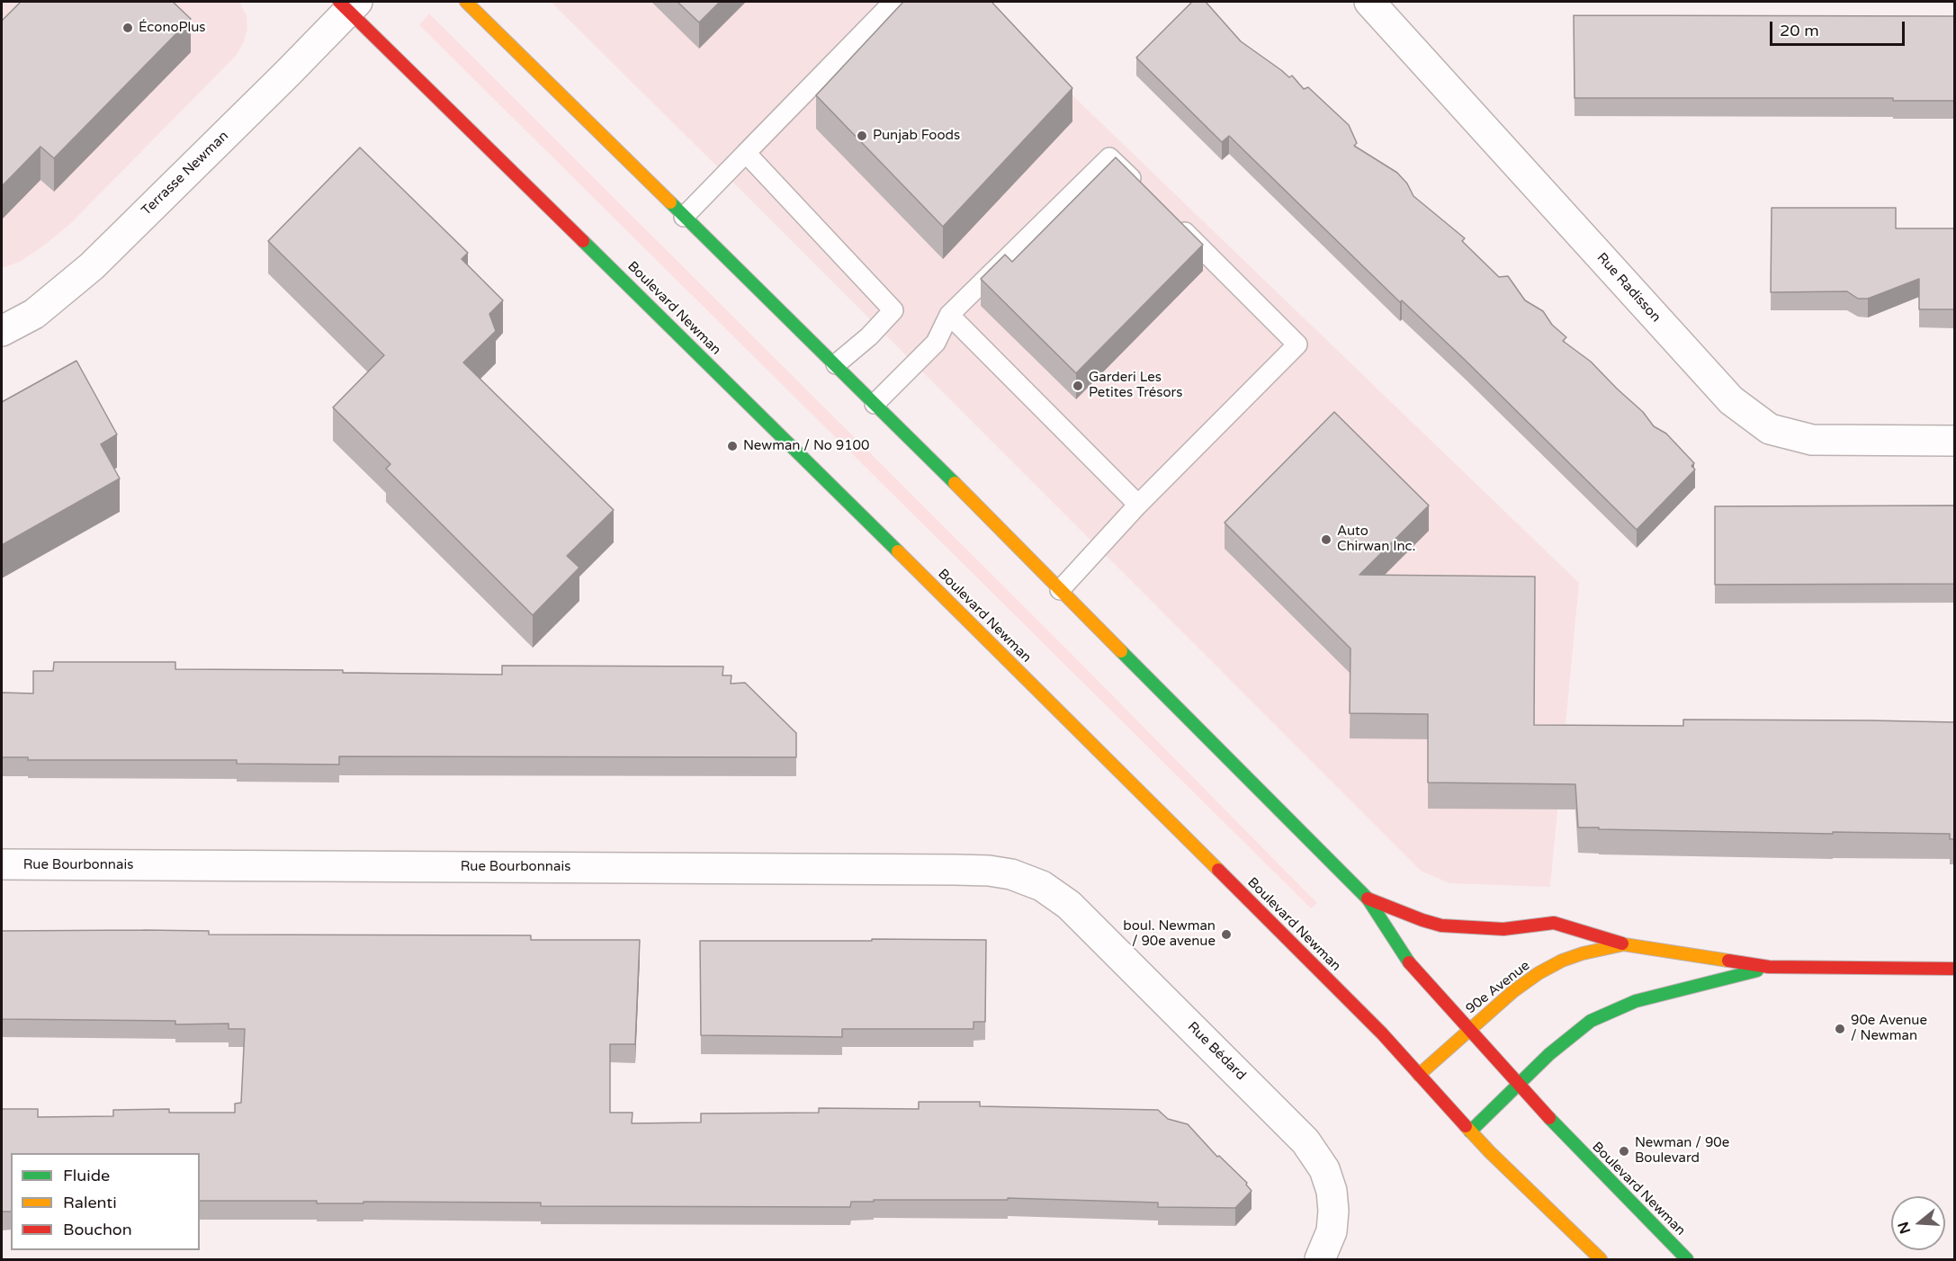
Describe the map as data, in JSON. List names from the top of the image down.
{
  "streets": {
    "main road": ["Boulevard Newman", "90e Avenue"],
    "street": [
      "Terrasse Newman",
      "Rue Radisson",
      "Rue Bourbonnais",
      "Rue Bédard"
    ]
  },
  "crossings": [
    ["Terrasse Newman", "Boulevard Newman"],
    ["Boulevard Newman", "90e Avenue"],
    ["Rue Bourbonnais", "Rue Bédard"]
  ],
  "places": [
    "ÉconoPlus",
    "Punjab Foods",
    "Garderi Les Petites Trésors",
    "Newman / No 9100",
    "Auto Chirwan Inc.",
    "boul. Newman / 90e avenue",
    "90e Avenue / Newman",
    "Newman / 90e Boulevard"
  ],
  "legend": ["Fluide", "Ralenti", "Bouchon"],
  "scale_bar": "20 m",
  "north": "left"
}
